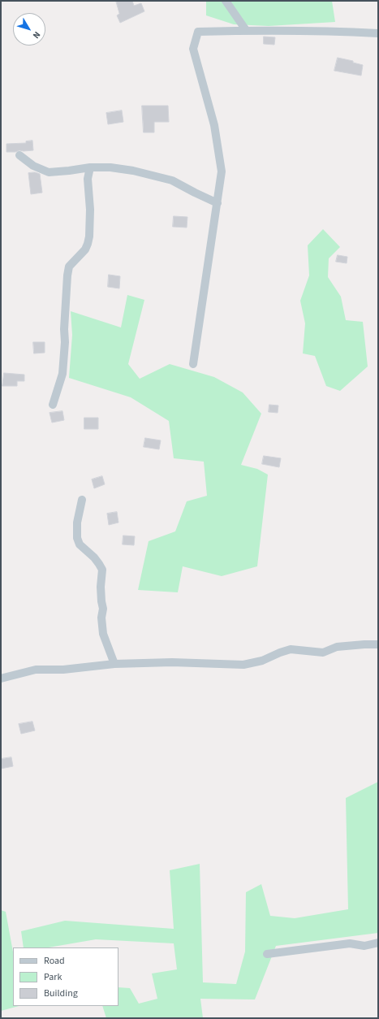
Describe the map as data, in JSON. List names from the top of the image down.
{
  "legend": ["Road", "Park", "Building"],
  "north": "bottom right"
}
